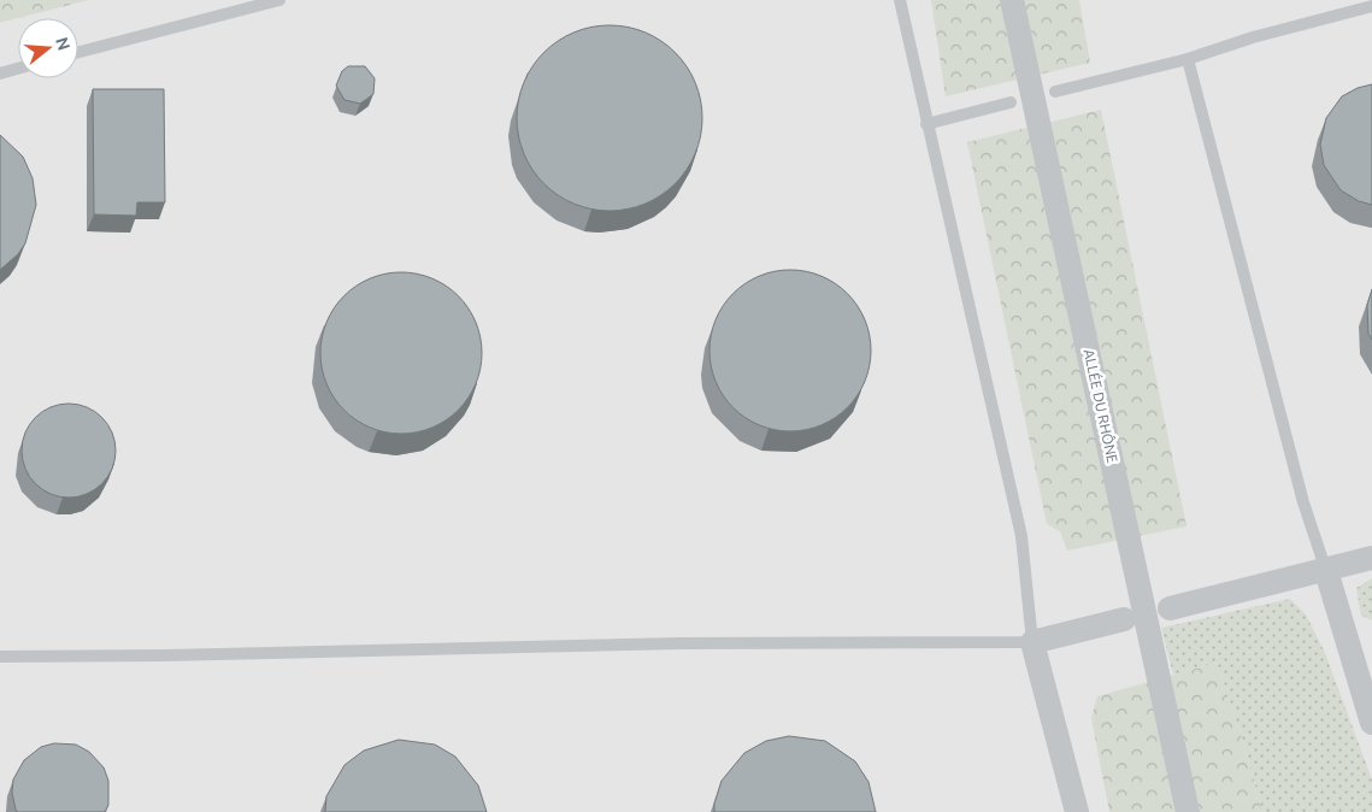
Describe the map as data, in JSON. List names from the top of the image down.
{
  "streets": {
    "street": ["ALLÉE DU RHÔNE"]
  },
  "north": "right"
}
